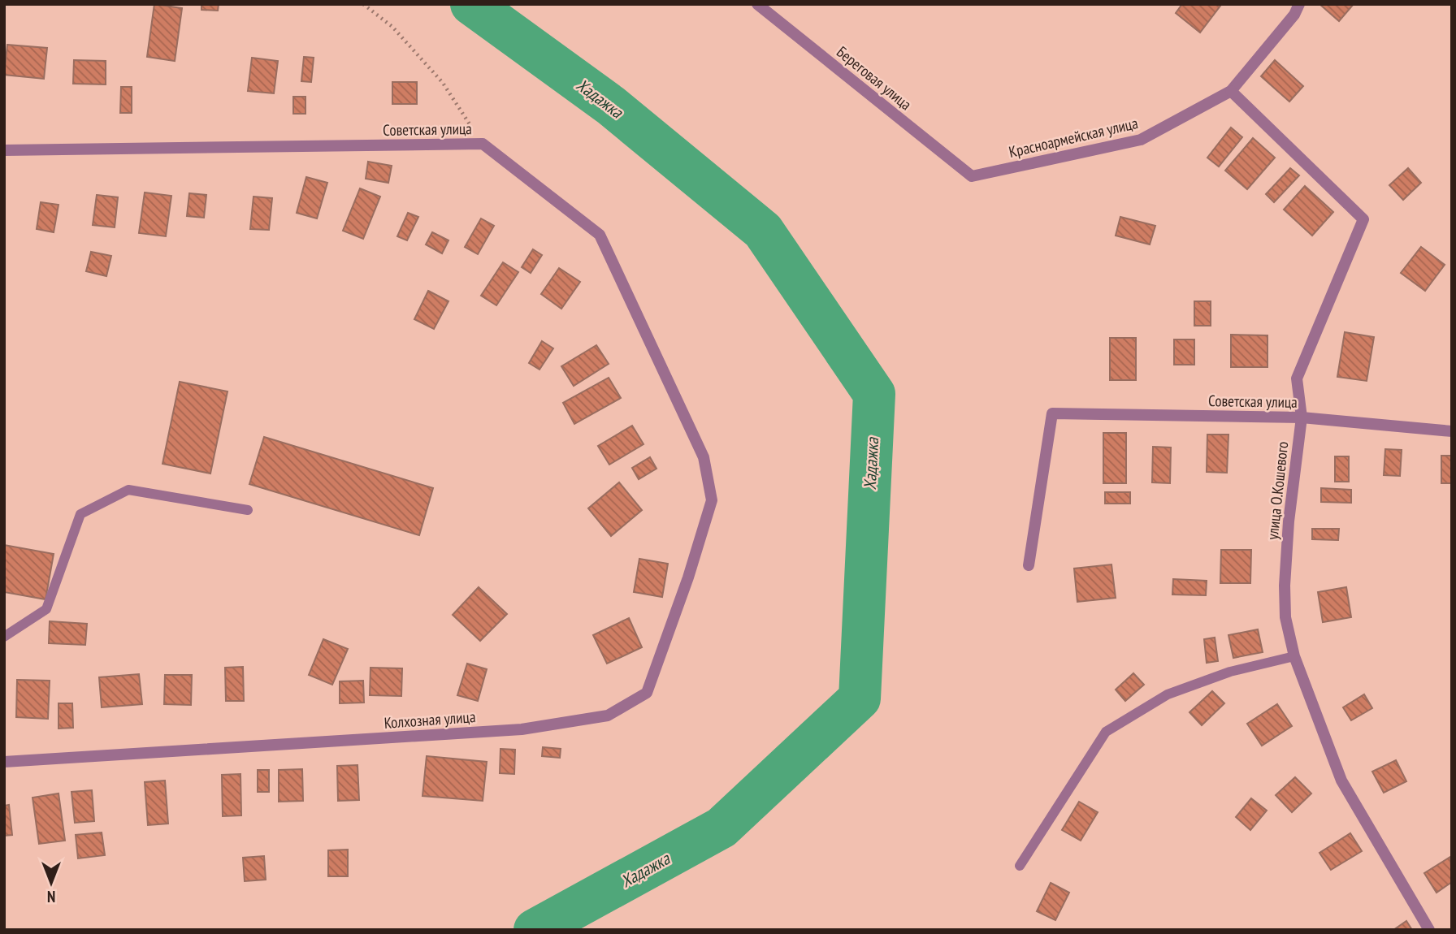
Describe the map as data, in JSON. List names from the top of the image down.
{
  "streets": {
    "street": [
      "Береговая улица",
      "Советская улица",
      "Красноармейская улица",
      "улица О.Кошевого",
      "Колхозная улица"
    ]
  },
  "crossings": [
    ["Береговая улица", "Красноармейская улица"],
    ["Советская улица", "улица О.Кошевого"],
    ["Советская улица", "Колхозная улица"],
    ["Красноармейская улица", "улица О.Кошевого"]
  ],
  "water": ["Хадажка"],
  "north": "bottom"
}
